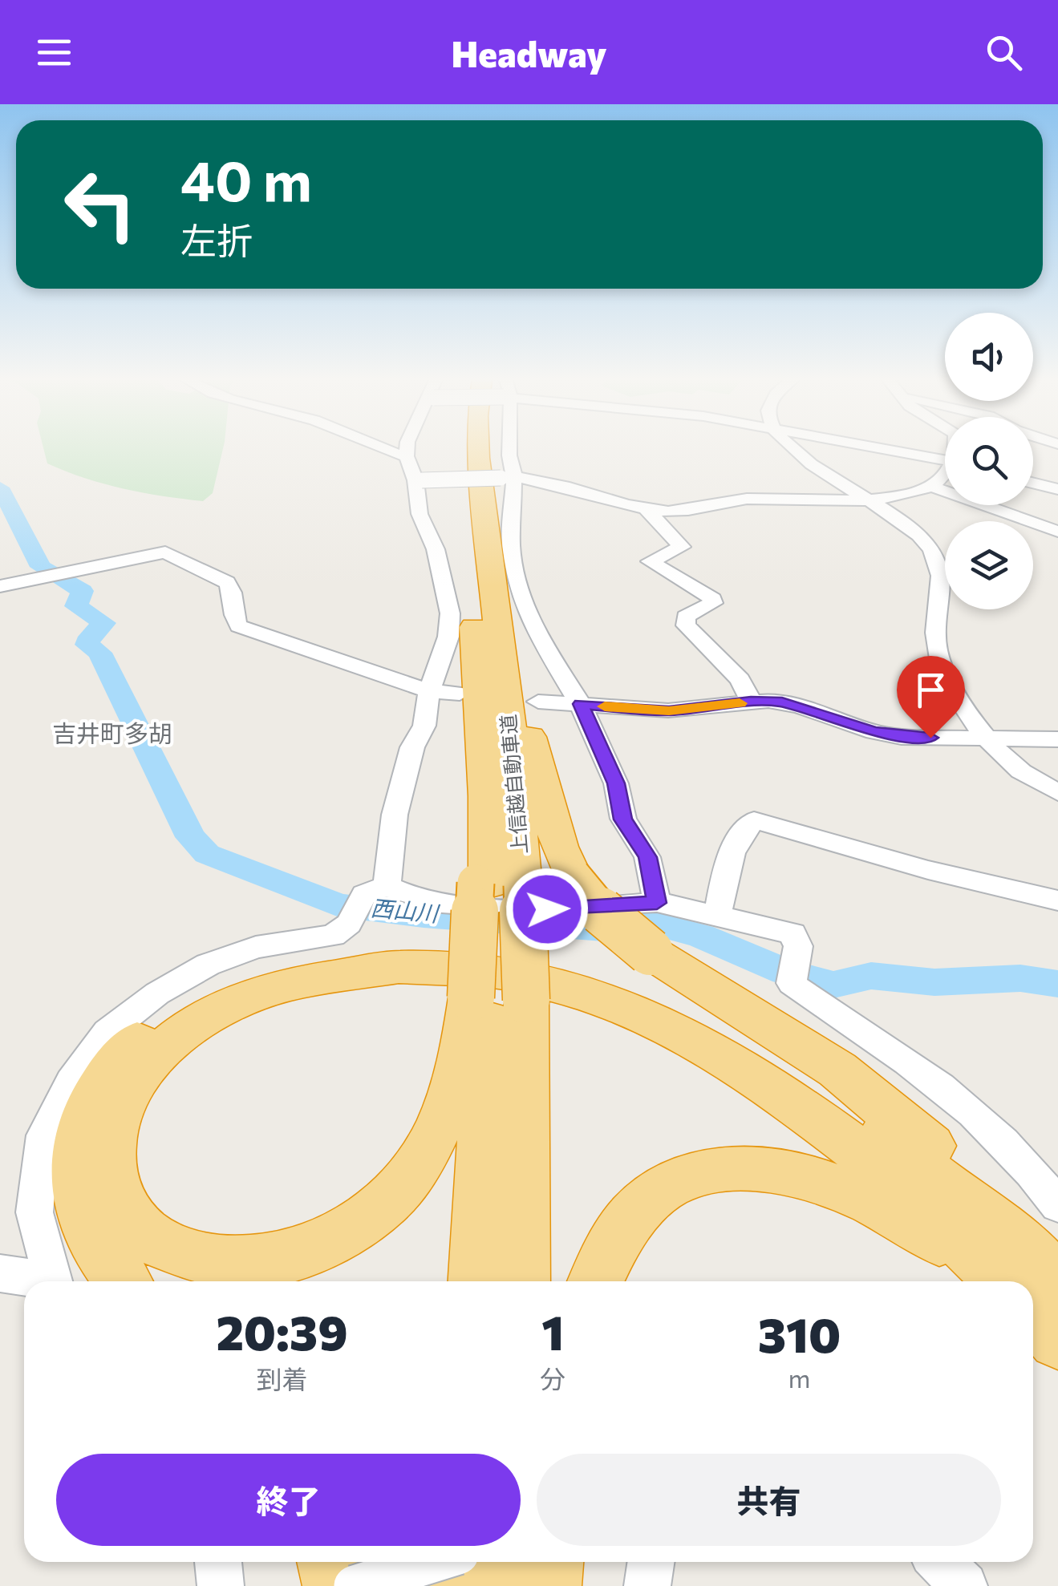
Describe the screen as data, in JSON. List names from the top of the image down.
{
  "streets": {
    "highway": ["上信越自動車道"]
  },
  "districts": ["吉井町多胡"],
  "water": ["西山川"],
  "page": {
    "header": "Headway",
    "turn": ["40 m", "左折"],
    "eta": [
      "20:39",
      "到着",
      "1",
      "分",
      "310",
      "m"
    ],
    "buttons": ["終了", "共有"]
  }
}
